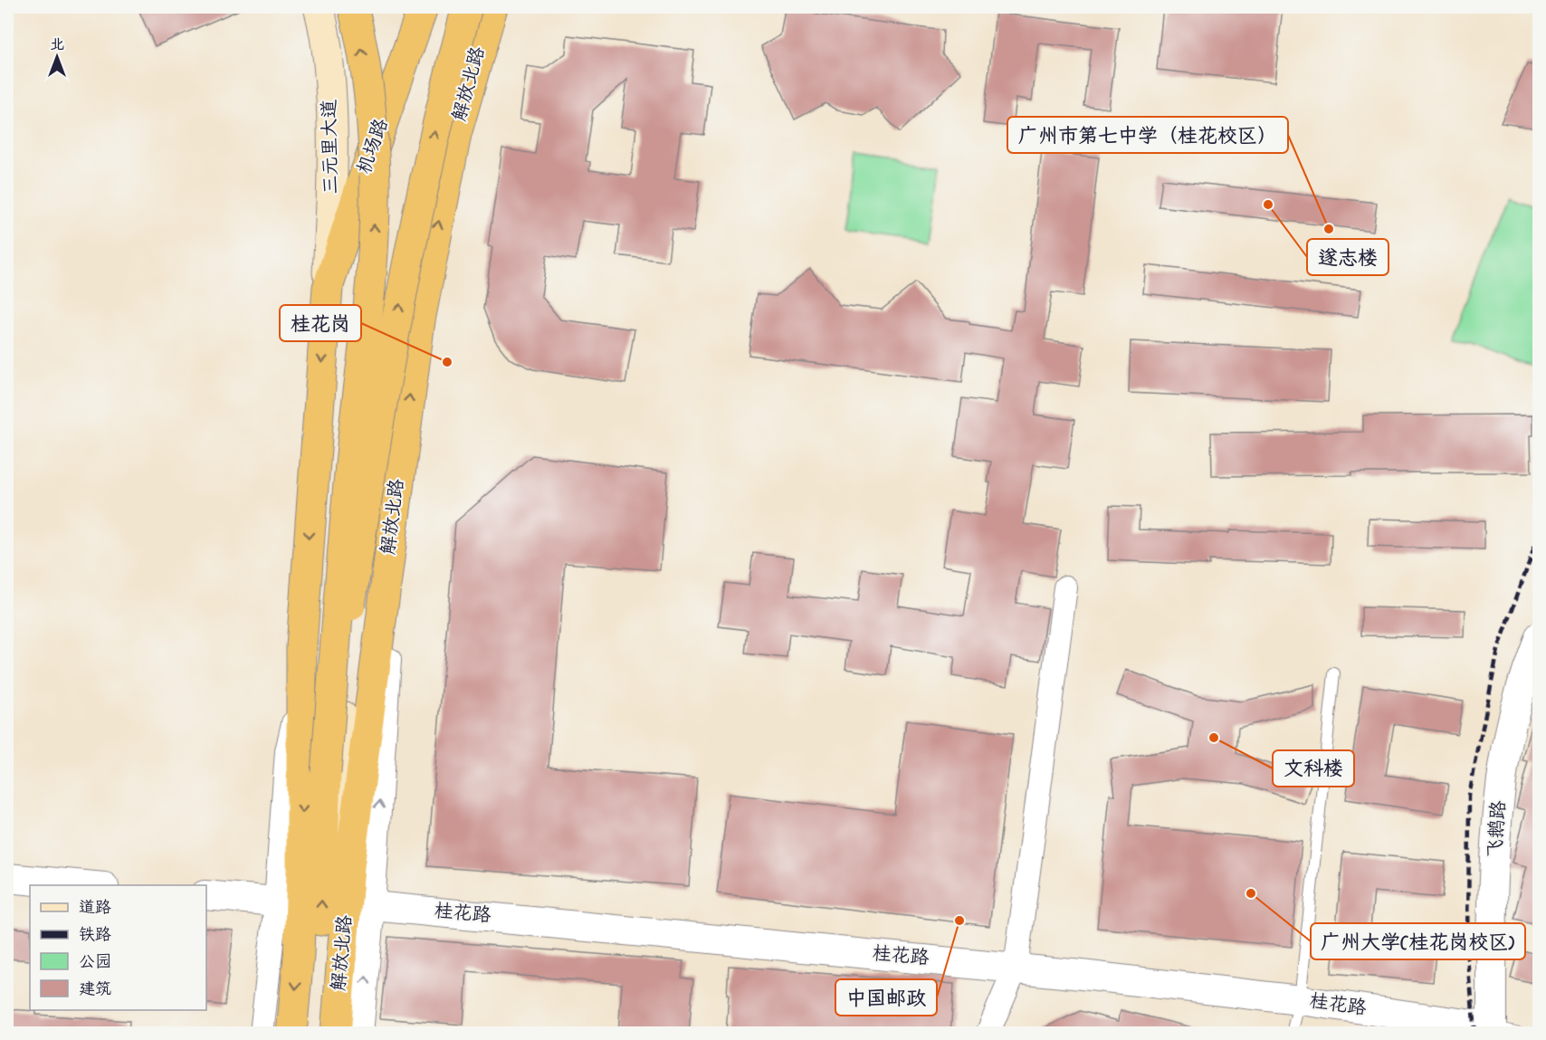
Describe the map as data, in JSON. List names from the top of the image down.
{
  "streets": {
    "highway": ["解放北路", "机场路"],
    "main road": ["三元里大道"],
    "street": ["飞鹅路", "桂花路"]
  },
  "crossings": [
    ["三元里大道", "机场路"],
    ["飞鹅路", "桂花路"]
  ],
  "places": [
    "遂志楼",
    "广州市第七中学（桂花校区）",
    "桂花岗",
    "文科楼",
    "广州大学(桂花岗校区)",
    "中国邮政"
  ],
  "legend": [
    "道路",
    "铁路",
    "公园",
    "建筑"
  ],
  "north": "top"
}
